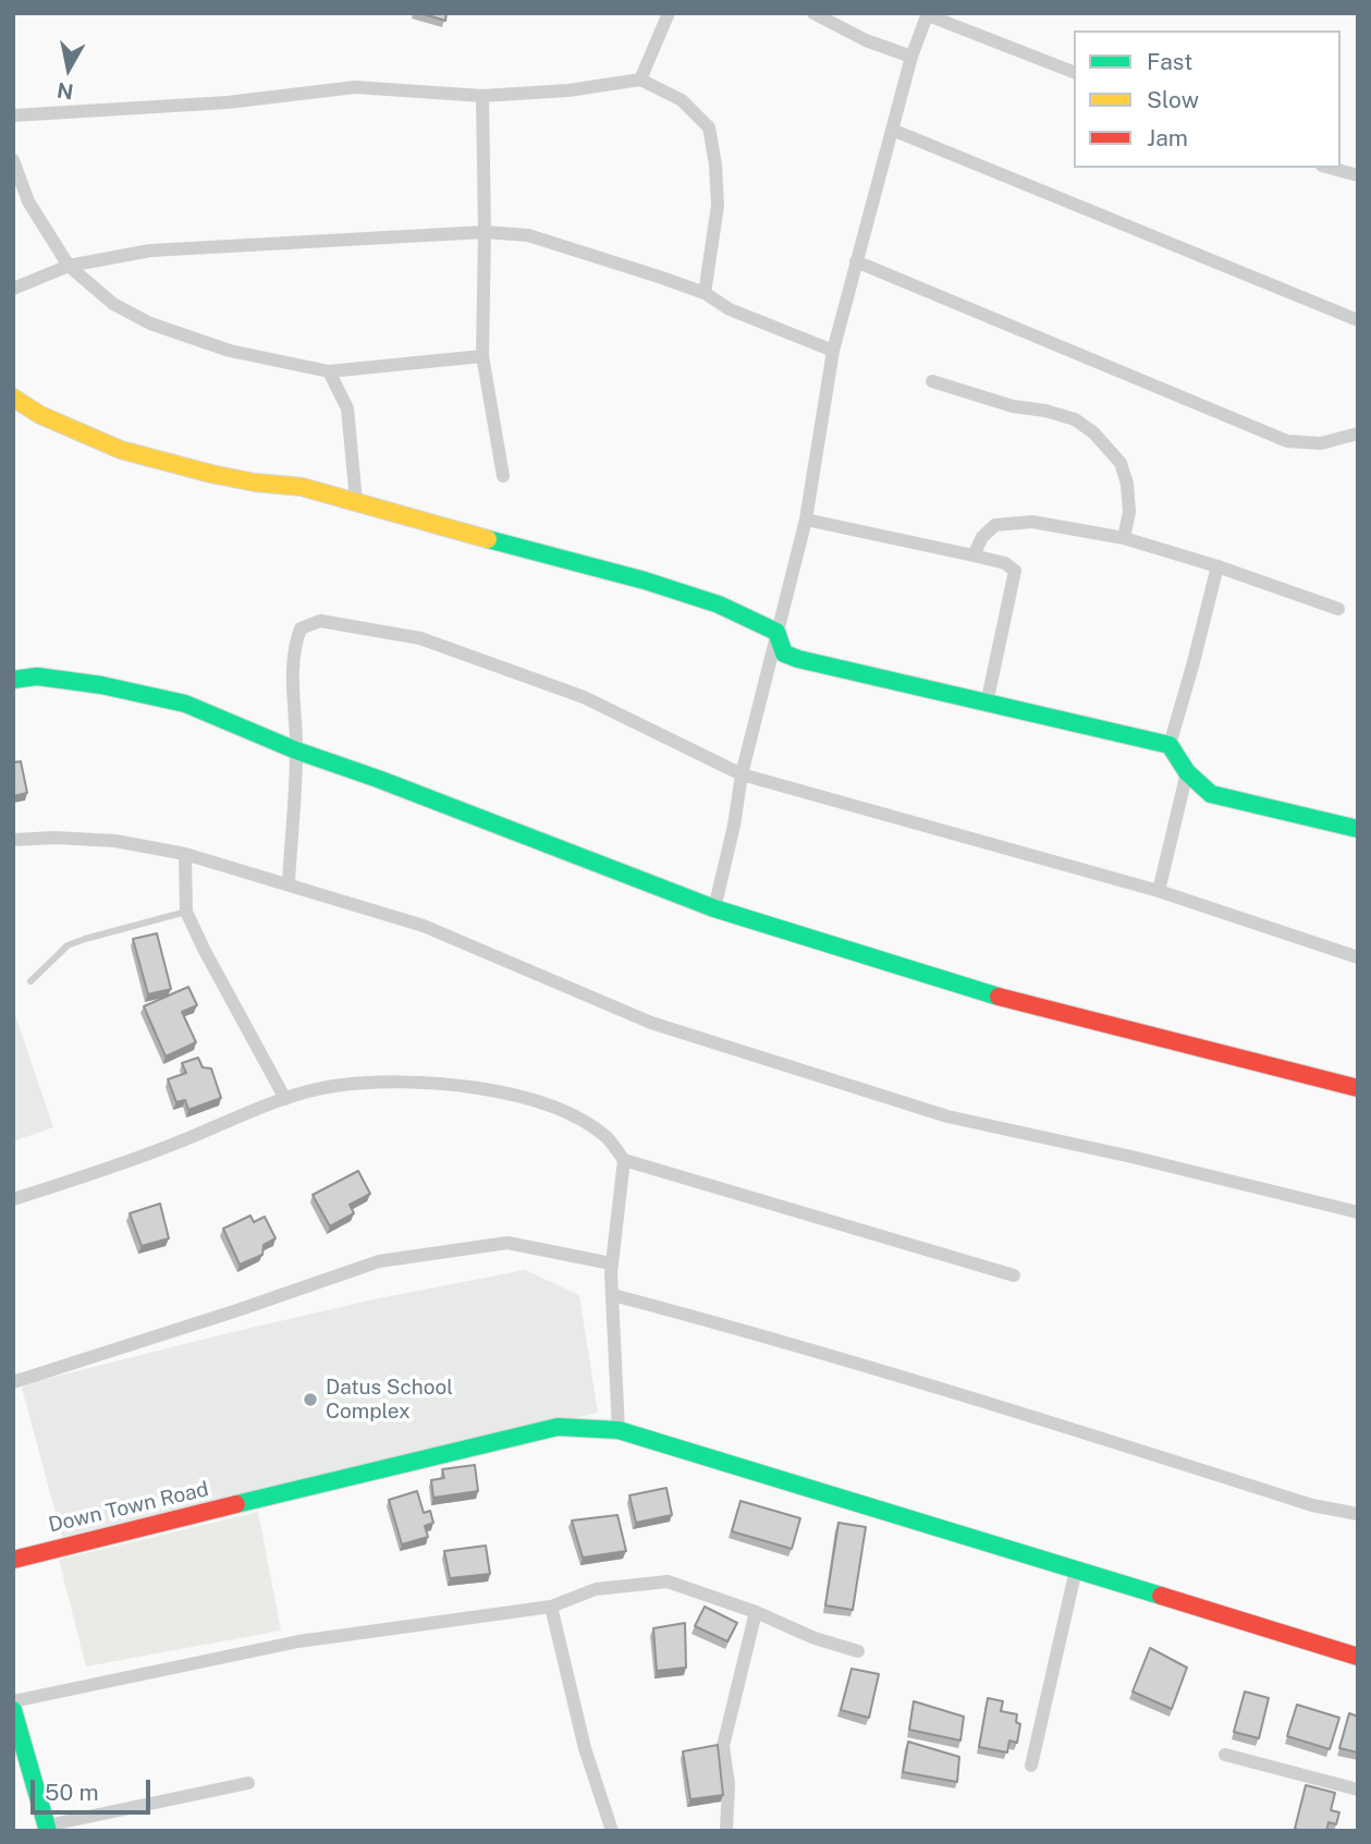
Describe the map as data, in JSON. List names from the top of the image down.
{
  "streets": {
    "street": ["Down Town Road"]
  },
  "places": ["Datus School Complex"],
  "legend": ["Fast", "Slow", "Jam"],
  "scale_bar": "50 m",
  "north": "bottom"
}
